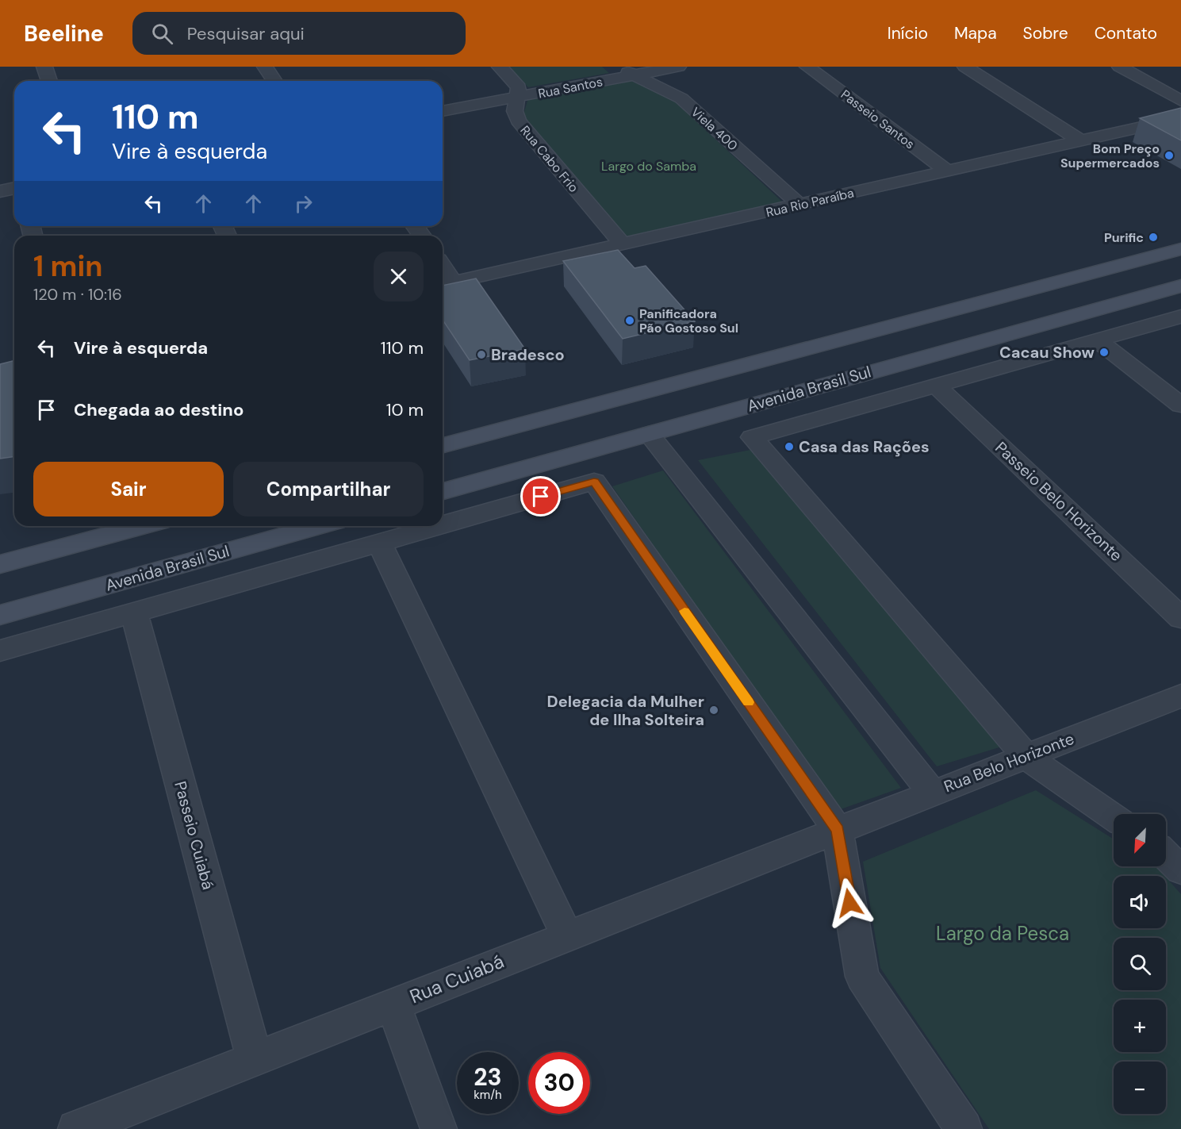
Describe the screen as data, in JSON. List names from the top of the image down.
{
  "streets": {
    "main road": ["Avenida Brasil Sul"],
    "street": [
      "Rua Santos",
      "Passeio Santos",
      "Viela 400",
      "Rua Cabo Frio",
      "Rua Rio Paraíba",
      "Passeio Belo Horizonte",
      "Rua Belo Horizonte",
      "Passeio Cuiabá",
      "Rua Cuiabá"
    ]
  },
  "crossings": [
    ["Rua Santos", "Viela 400"],
    ["Rua Santos", "Rua Cabo Frio"],
    ["Passeio Santos", "Rua Rio Paraíba"],
    ["Viela 400", "Rua Rio Paraíba"],
    ["Rua Cabo Frio", "Rua Rio Paraíba"],
    ["Rua Belo Horizonte", "Rua Cuiabá"],
    ["Passeio Cuiabá", "Rua Cuiabá"]
  ],
  "parks": ["Largo do Samba", "Largo da Pesca"],
  "places": [
    "Bom Preço Supermercados",
    "Purific",
    "Panificadora Pão Gostoso Sul",
    "Cacau Show",
    "Bradesco",
    "Casa das Rações",
    "Delegacia da Mulher de Ilha Solteira"
  ],
  "north": "bottom left",
  "page": {
    "header": "Beeline",
    "search": "Pesquisar aqui",
    "nav": [
      "Início",
      "Mapa",
      "Sobre",
      "Contato"
    ],
    "turn": ["110 m", "Vire à esquerda"],
    "heading": ["1 min", "120 m · 10:16"],
    "list": [
      {
        "name": "Vire à esquerda",
        "value": "110 m"
      },
      {
        "name": "Chegada ao destino",
        "value": "10 m"
      }
    ],
    "buttons": ["Sair", "Compartilhar"],
    "map_buttons": ["+", "−"],
    "speed": "23 km/h",
    "limit": "30"
  }
}
